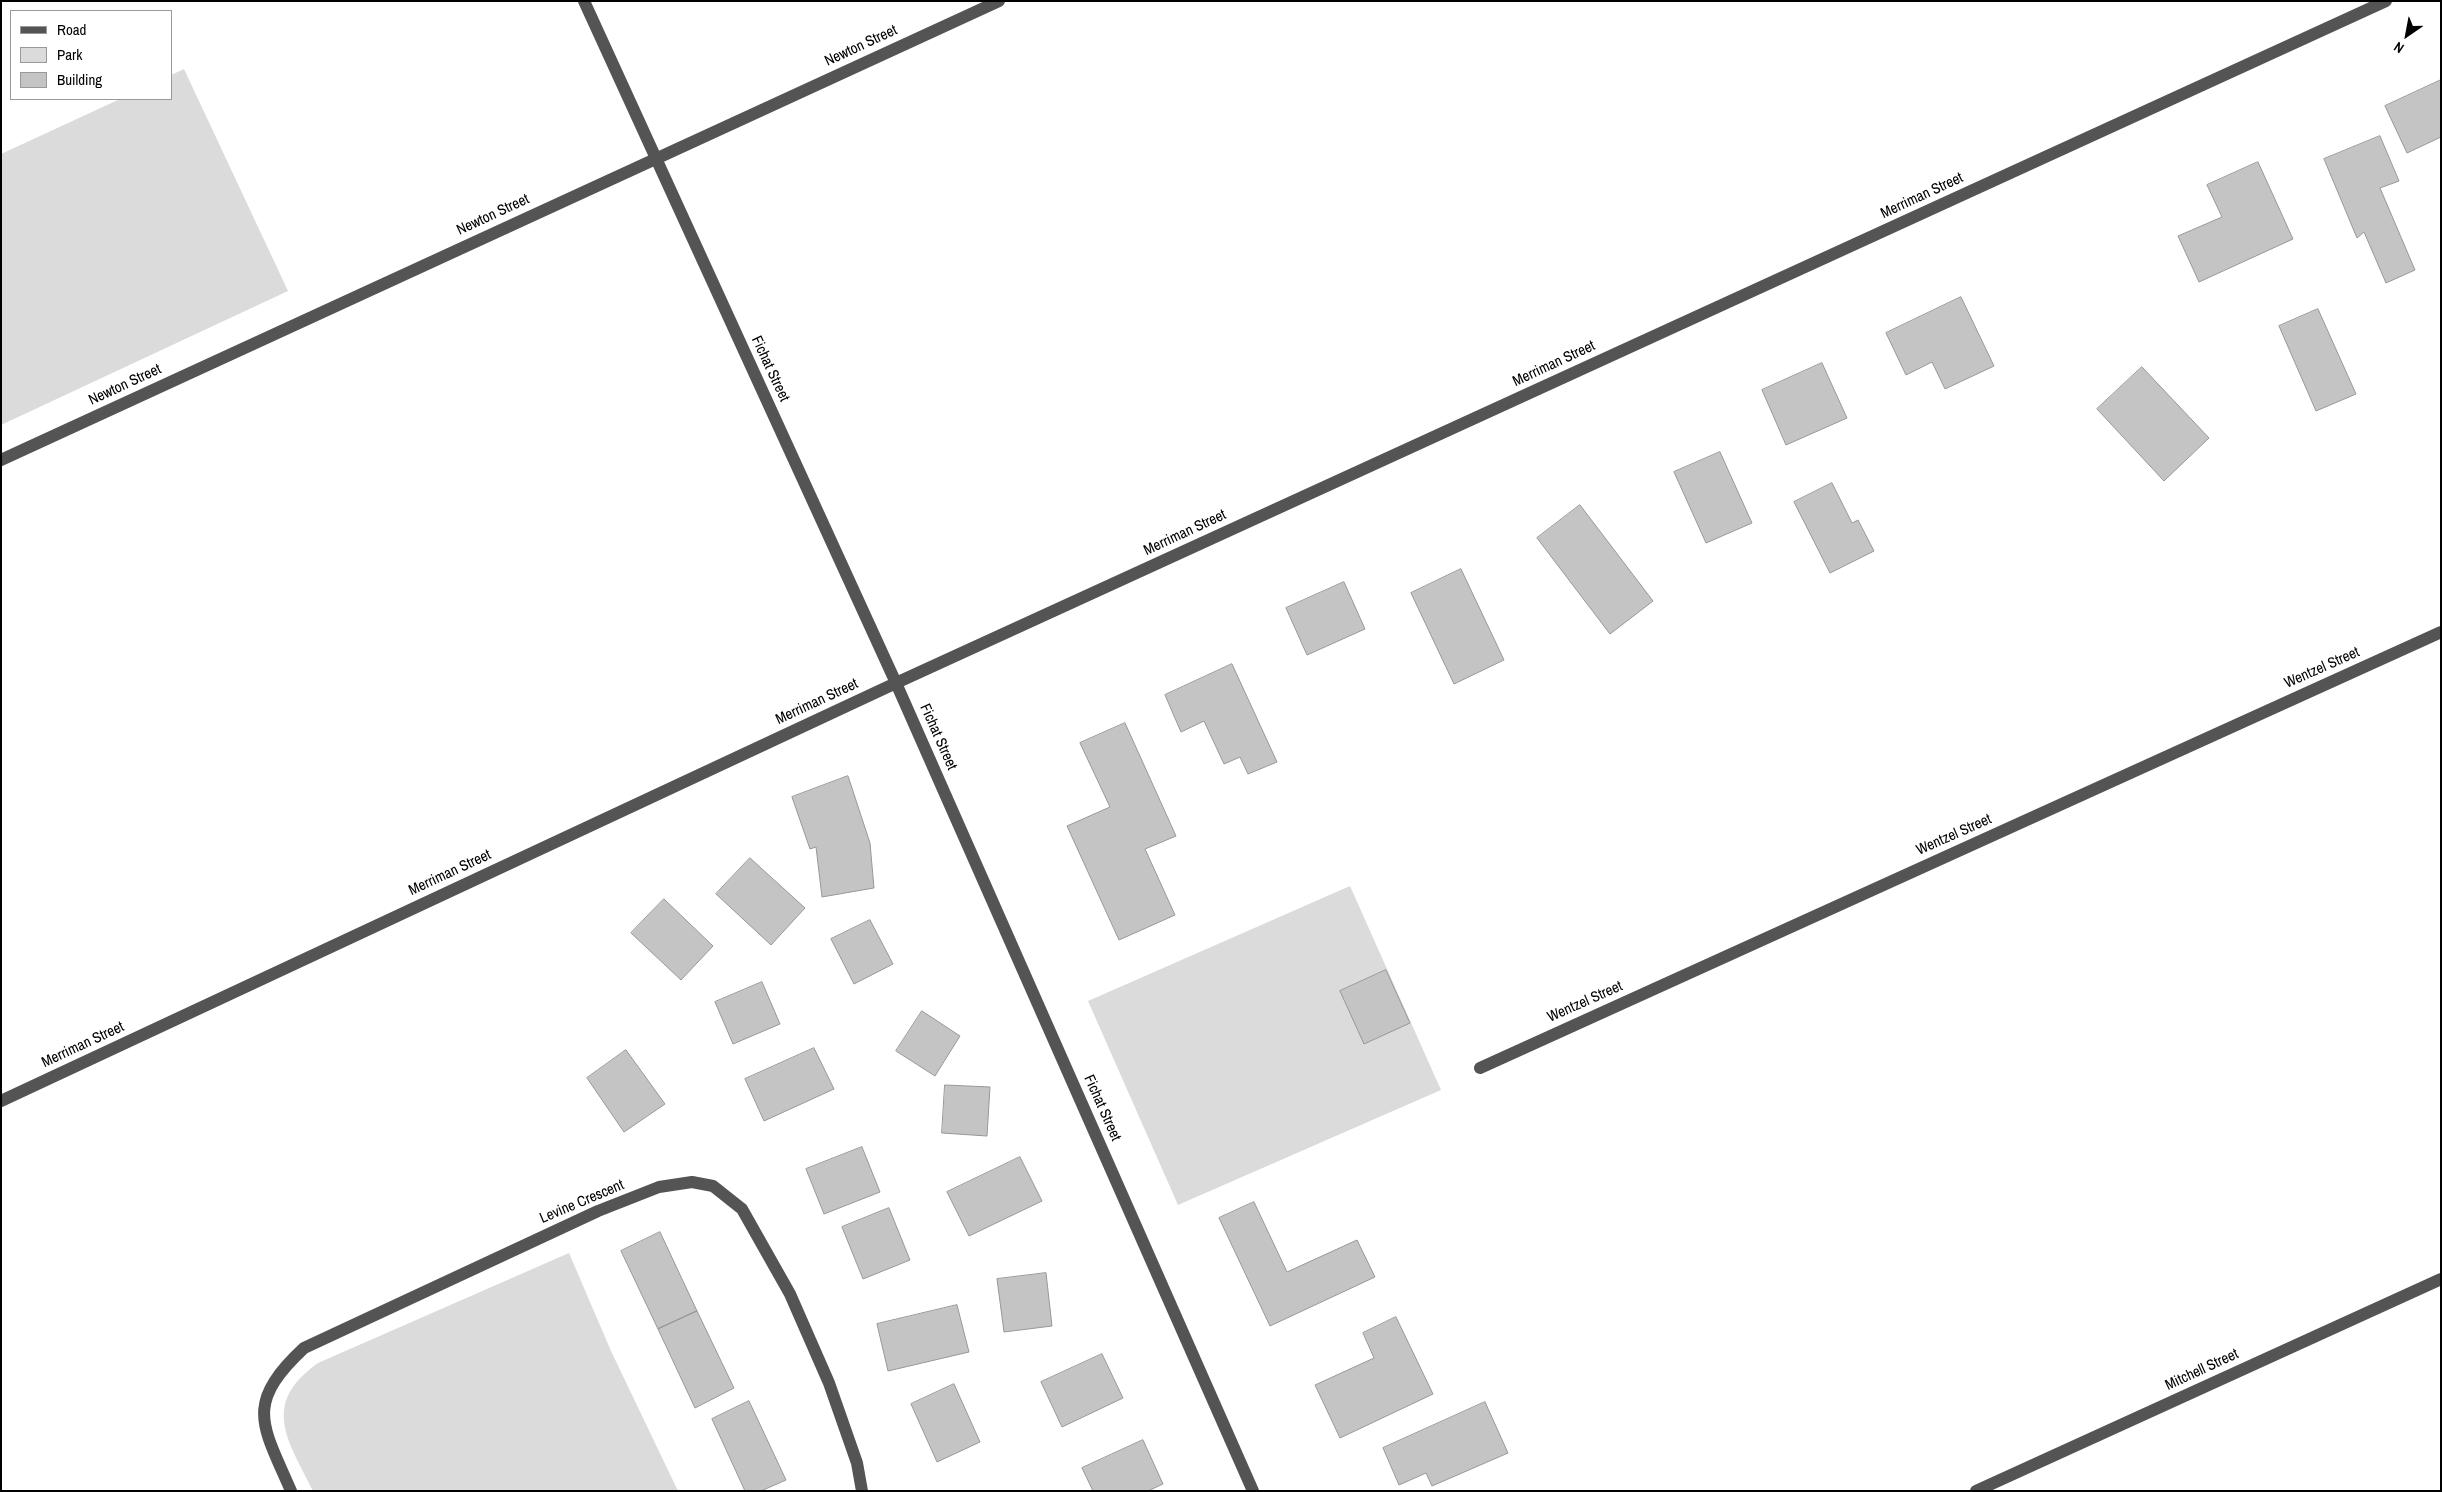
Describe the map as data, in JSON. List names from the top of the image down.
{
  "streets": {
    "street": [
      "Newton Street",
      "Merriman Street",
      "Fichat Street",
      "Wentzel Street",
      "Levine Crescent",
      "Mitchell Street"
    ]
  },
  "crossings": [
    ["Newton Street", "Fichat Street"],
    ["Merriman Street", "Fichat Street"]
  ],
  "legend": ["Road", "Park", "Building"],
  "north": "bottom left"
}
